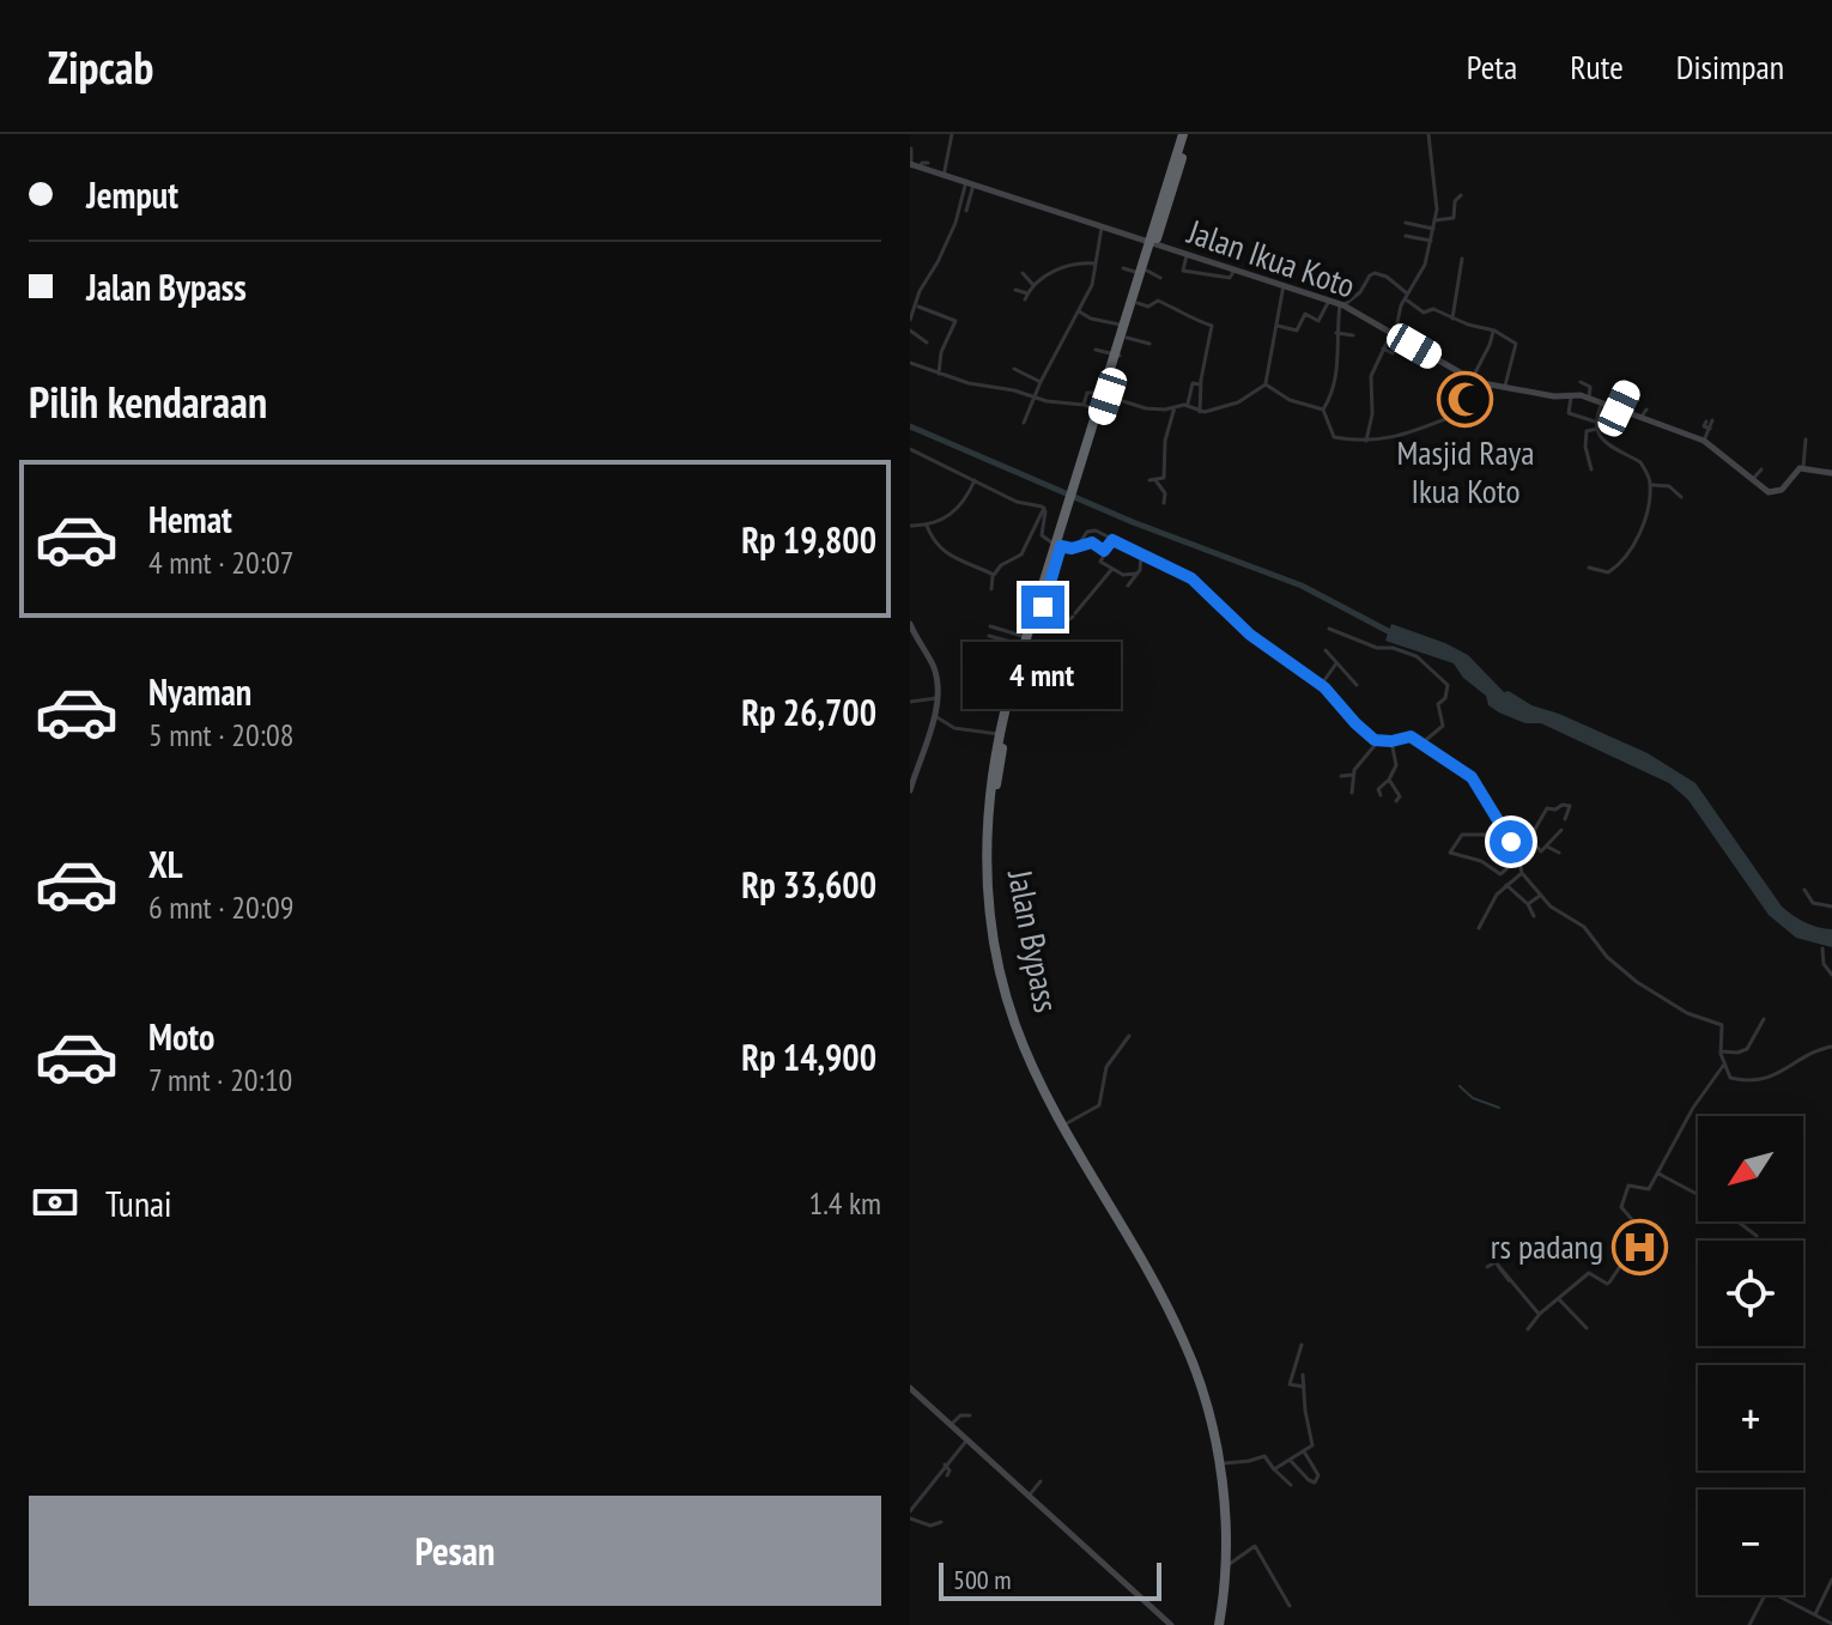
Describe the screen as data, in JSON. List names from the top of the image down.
{
  "streets": {
    "highway": ["Jalan Bypass"],
    "street": ["Jalan Ikua Koto"]
  },
  "crossings": [
    ["Jalan Ikua Koto", "Jalan Bypass"]
  ],
  "places": {
    "mosque": ["Masjid Raya Ikua Koto"],
    "hospital": ["rs padang"]
  },
  "scale_bar": "500 m",
  "north": "bottom left",
  "page": {
    "header": "Zipcab",
    "nav": ["Peta", "Rute", "Disimpan"],
    "banner": ["Jemput", "Jalan Bypass"],
    "heading": "Pilih kendaraan",
    "list": [
      {
        "name": "Hemat",
        "note": "4 mnt · 20:07",
        "value": "Rp 19,800"
      },
      {
        "name": "Nyaman",
        "note": "5 mnt · 20:08",
        "value": "Rp 26,700"
      },
      {
        "name": "XL",
        "note": "6 mnt · 20:09",
        "value": "Rp 33,600"
      },
      {
        "name": "Moto",
        "note": "7 mnt · 20:10",
        "value": "Rp 14,900"
      }
    ],
    "bubble": "4 mnt",
    "map_buttons": ["+", "−"],
    "pay": ["Tunai", "1.4 km"],
    "buttons": "Pesan",
    "scale": "500 m"
  }
}
